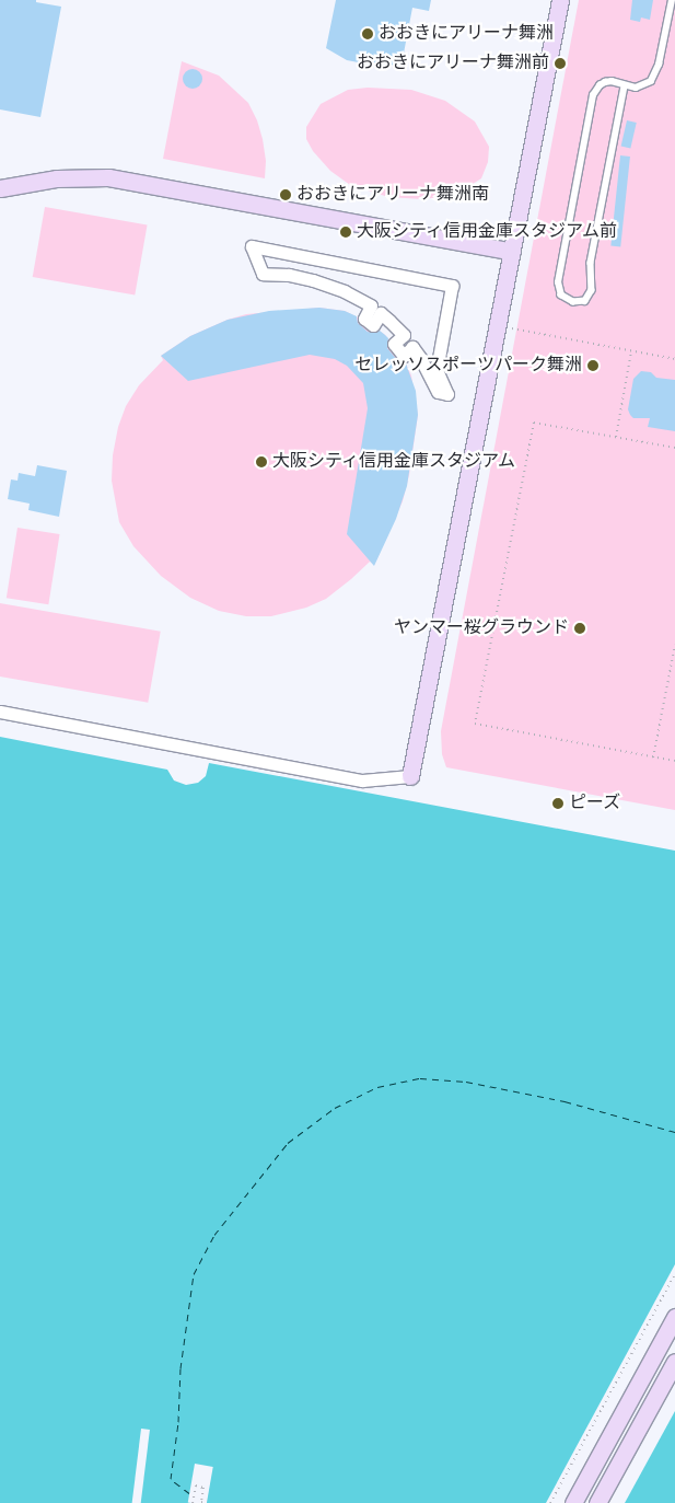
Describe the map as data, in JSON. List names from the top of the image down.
{
  "places": [
    "おおきにアリーナ舞洲",
    "おおきにアリーナ舞洲前",
    "おおきにアリーナ舞洲南",
    "大阪シティ信用金庫スタジアム前",
    "セレッソスポーツパーク舞洲",
    "大阪シティ信用金庫スタジアム",
    "ヤンマー桜グラウンド",
    "ピーズ"
  ]
}
